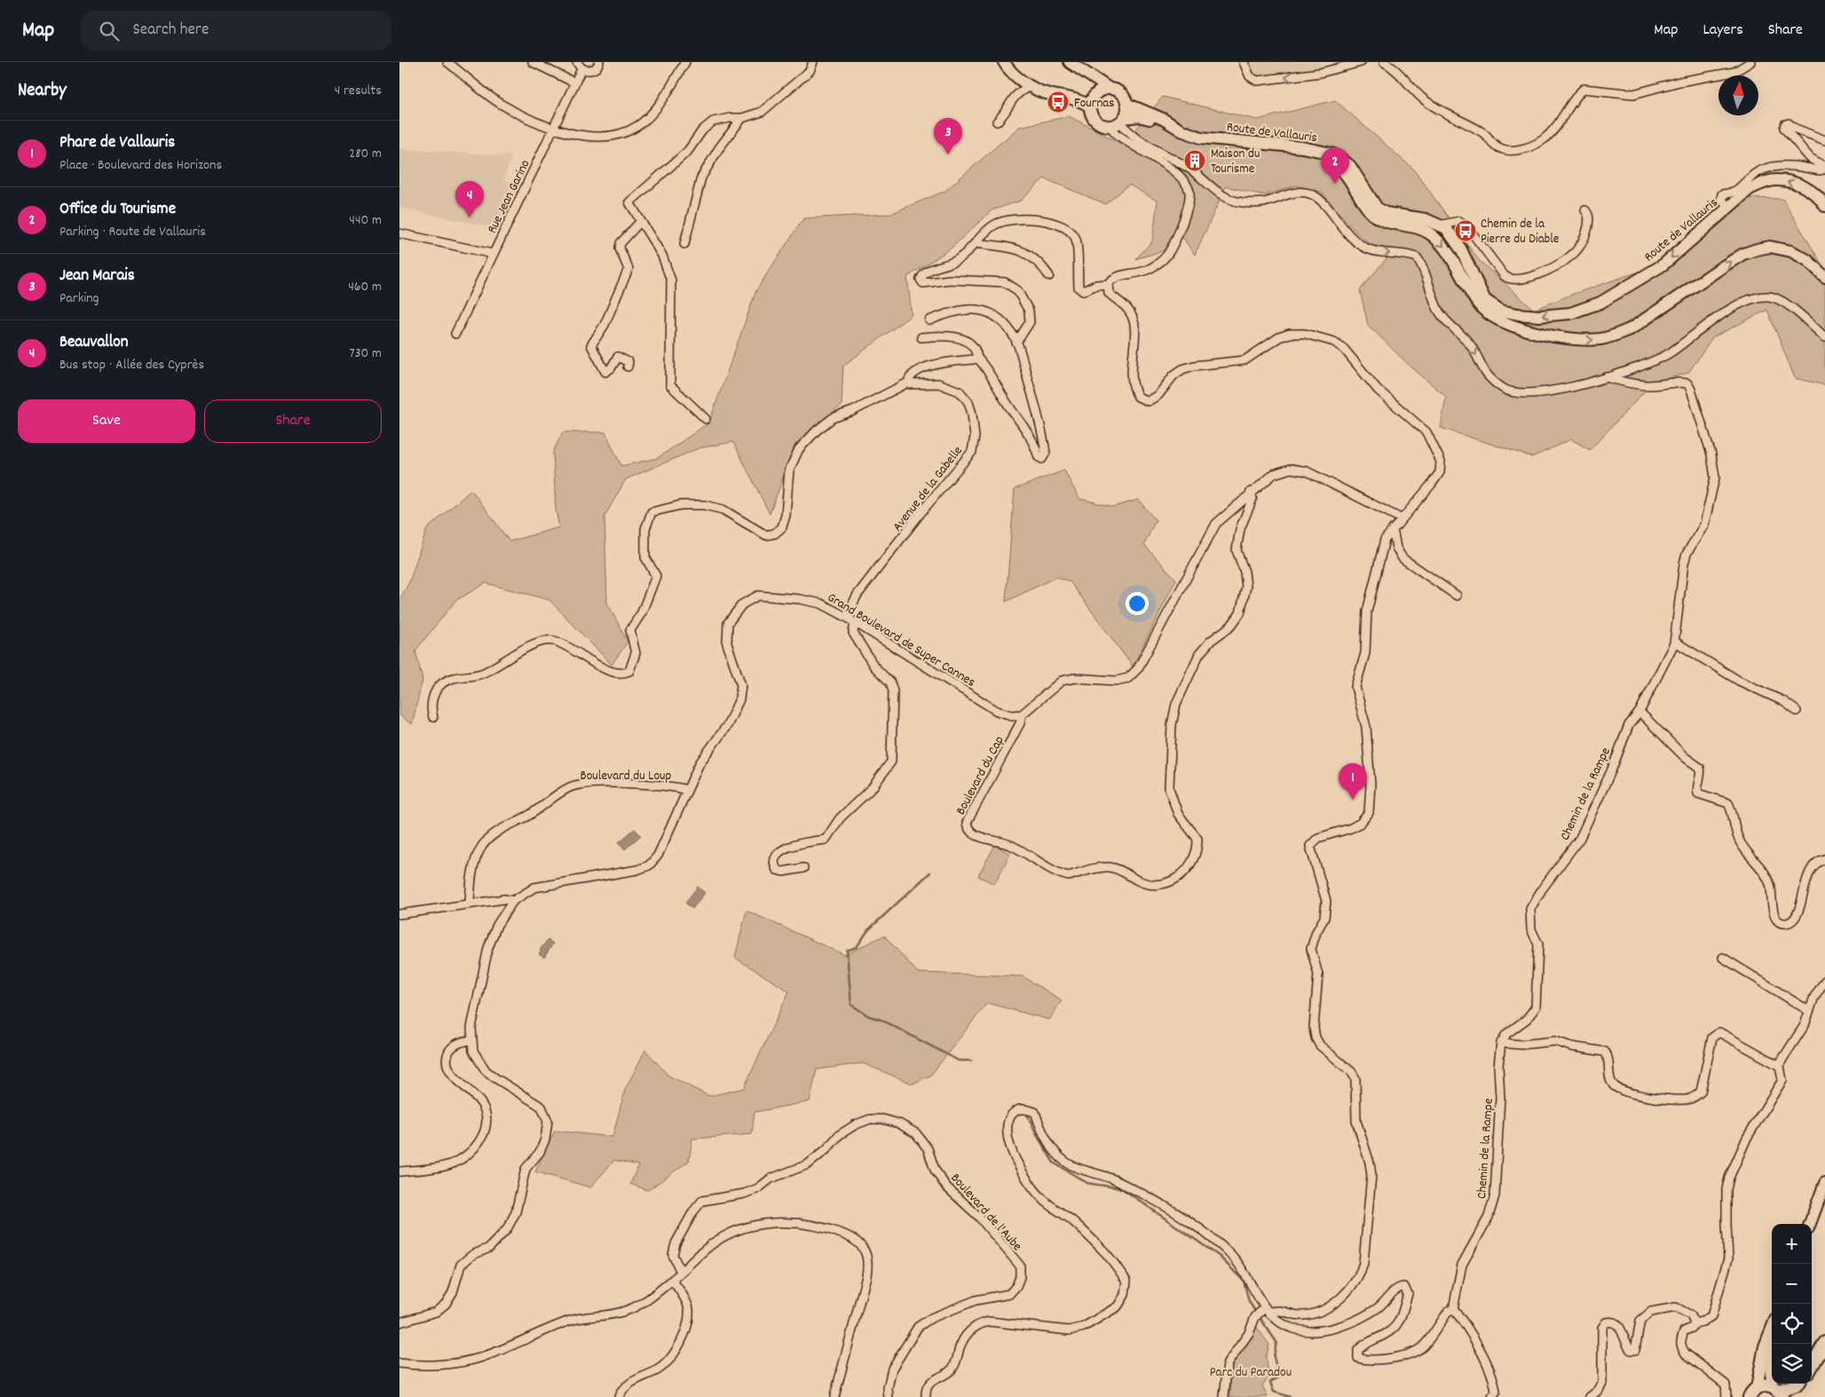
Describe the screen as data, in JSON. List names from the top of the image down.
{
  "streets": {
    "main road": ["Route de Vallauris"],
    "street": [
      "Rue Jean Garino",
      "Avenue de la Gabelle",
      "Grand Boulevard de Super Cannes",
      "Boulevard du Loup",
      "Boulevard du Cap",
      "Chemin de la Rampe",
      "Boulevard de l'Aube"
    ]
  },
  "crossings": [
    ["Avenue de la Gabelle", "Grand Boulevard de Super Cannes"],
    ["Grand Boulevard de Super Cannes", "Boulevard du Loup"],
    ["Grand Boulevard de Super Cannes", "Boulevard du Cap"]
  ],
  "parks": ["Parc du Paradou"],
  "places": {
    "bus stop": ["Fournas", "Chemin de la Pierre du Diable"],
    "building": ["Maison du Tourisme"]
  },
  "north": "top",
  "page": {
    "header": "Map",
    "search": "Search here",
    "nav": ["Map", "Layers", "Share"],
    "heading": ["Nearby", "4 results"],
    "pins": [
      "3",
      "2",
      "4",
      "1"
    ],
    "list": [
      {
        "mark": "1",
        "name": "Phare de Vallauris",
        "note": "Place · Boulevard des Horizons",
        "value": "280 m"
      },
      {
        "mark": "2",
        "name": "Office du Tourisme",
        "note": "Parking · Route de Vallauris",
        "value": "440 m"
      },
      {
        "mark": "3",
        "name": "Jean Marais",
        "note": "Parking",
        "value": "460 m"
      },
      {
        "mark": "4",
        "name": "Beauvallon",
        "note": "Bus stop · Allée des Cyprès",
        "value": "730 m"
      }
    ],
    "buttons": ["Save", "Share"],
    "map_buttons": ["+", "−"]
  }
}
